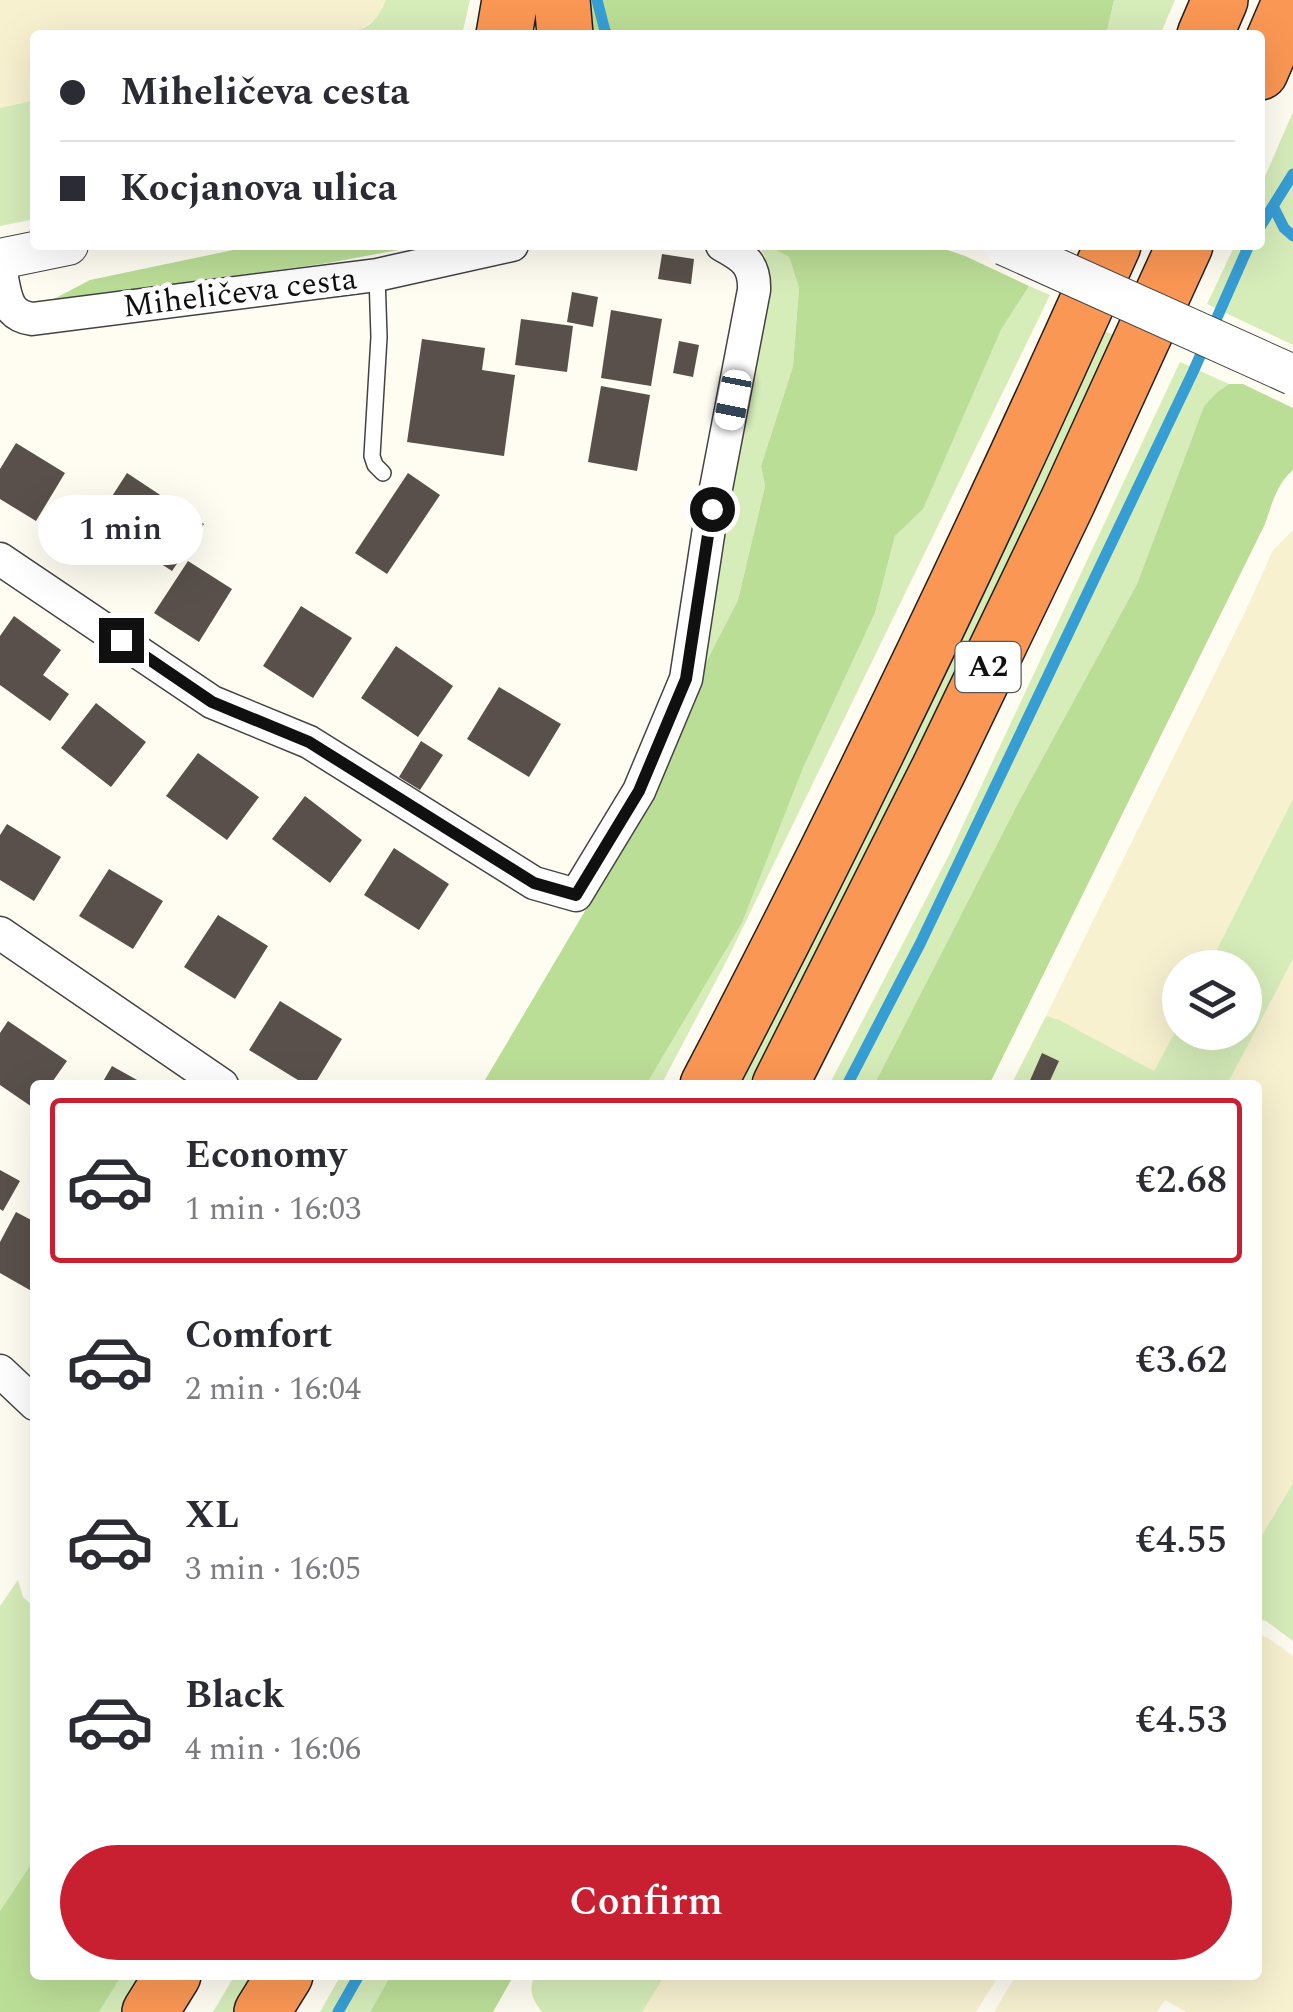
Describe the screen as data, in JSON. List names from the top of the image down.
{
  "streets": {
    "highway": ["A2"],
    "street": ["Miheličeva cesta"]
  },
  "page": {
    "banner": ["Miheličeva cesta", "Kocjanova ulica"],
    "bubble": "1 min",
    "list": [
      {
        "name": "Economy",
        "note": "1 min · 16:03",
        "value": "€2.68"
      },
      {
        "name": "Comfort",
        "note": "2 min · 16:04",
        "value": "€3.62"
      },
      {
        "name": "XL",
        "note": "3 min · 16:05",
        "value": "€4.55"
      },
      {
        "name": "Black",
        "note": "4 min · 16:06",
        "value": "€4.53"
      }
    ],
    "buttons": "Confirm"
  }
}
